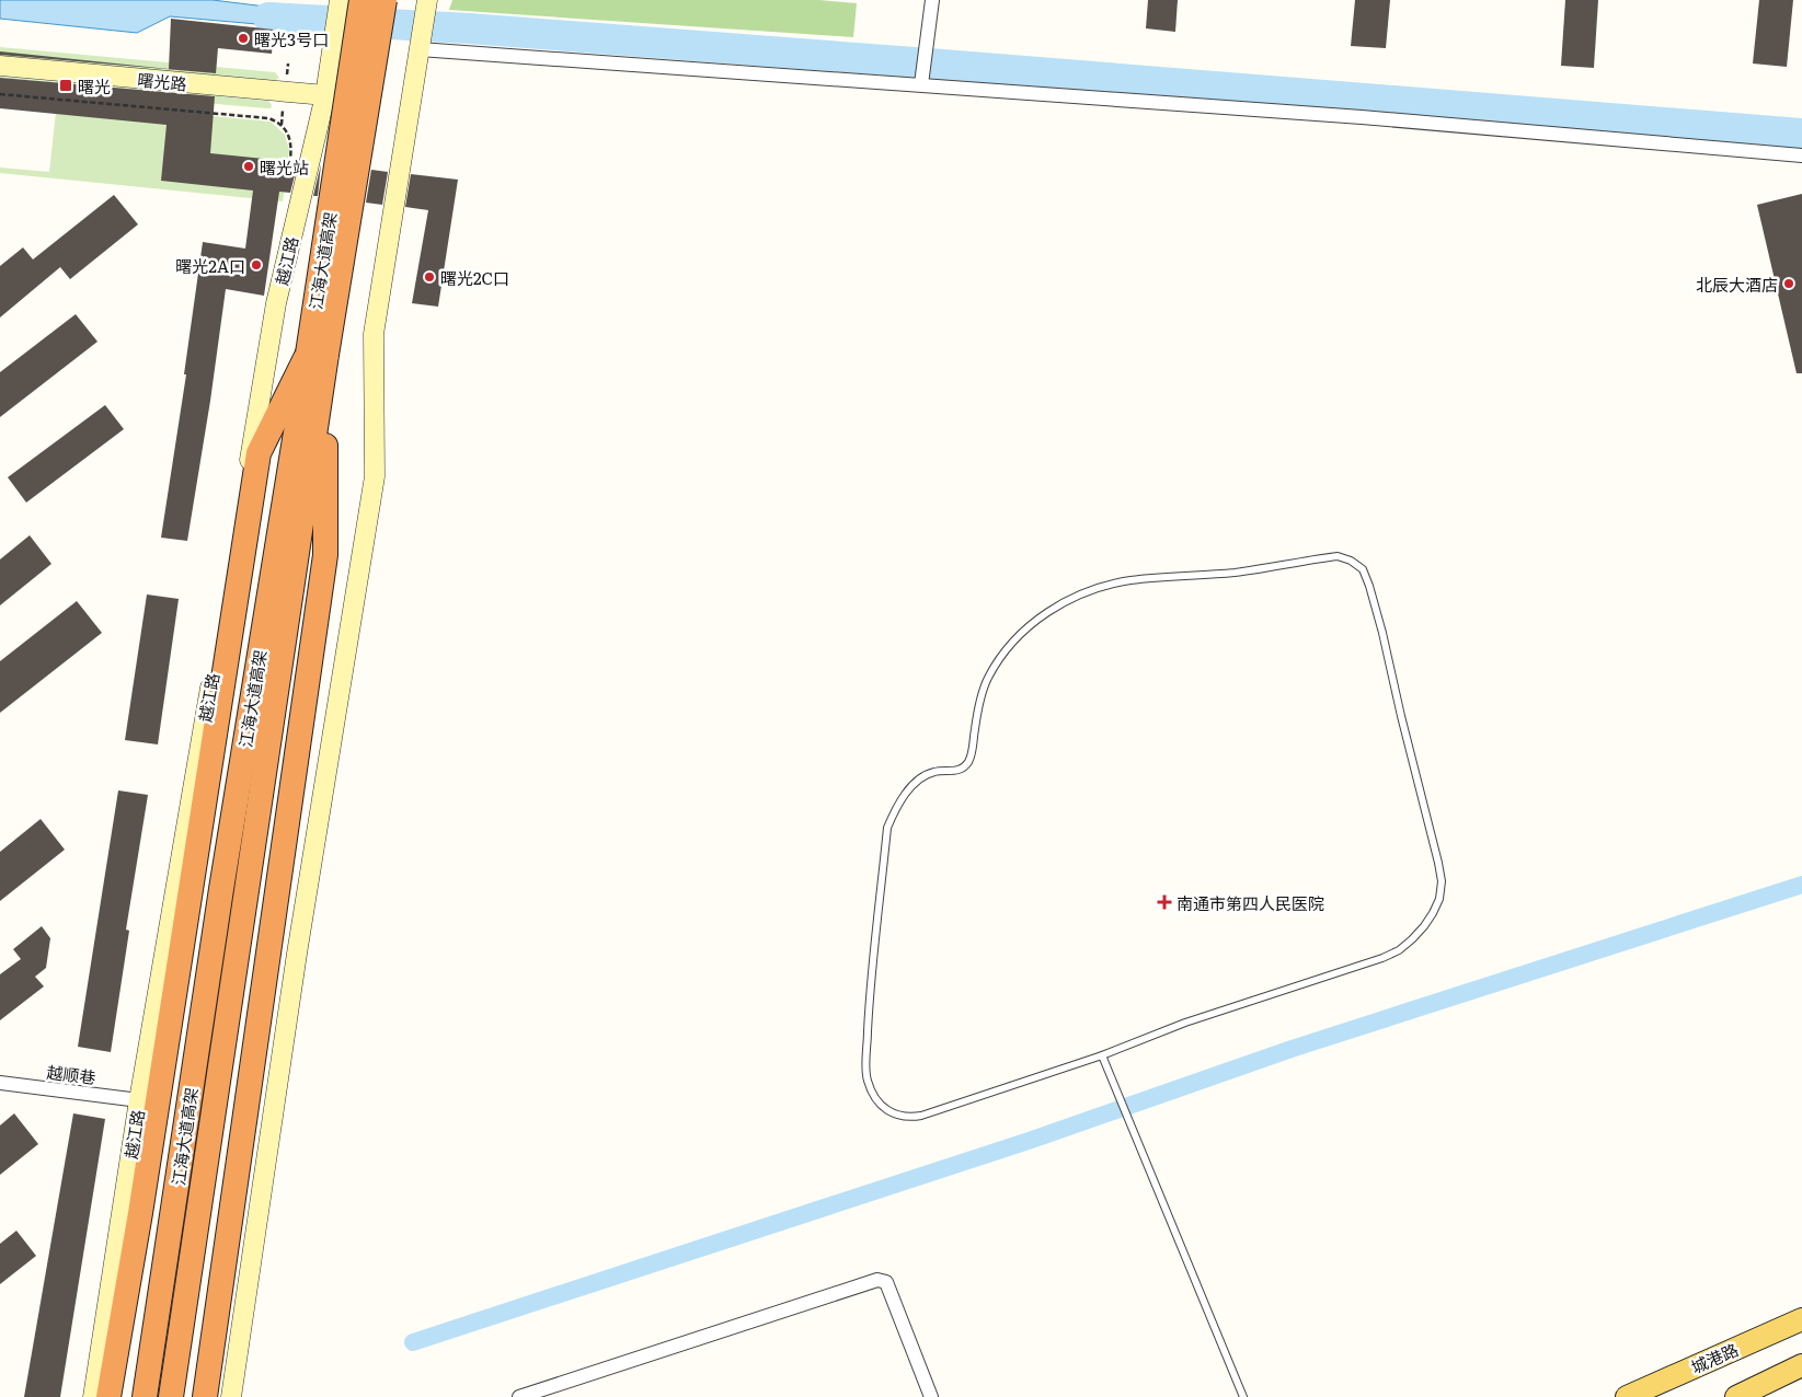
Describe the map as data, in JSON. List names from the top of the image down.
{
  "streets": {
    "highway": ["江海大道高架"],
    "main road": ["曙光路", "越江路", "城港路"],
    "street": ["越顺巷"]
  },
  "crossings": [
    ["曙光路", "越江路"],
    ["越江路", "越顺巷"]
  ],
  "places": {
    "other": [
      "曙光3号口",
      "曙光站",
      "曙光2A口",
      "曙光2C口",
      "北辰大酒店"
    ],
    "transit": ["曙光"],
    "health": ["南通市第四人民医院"]
  }
}
